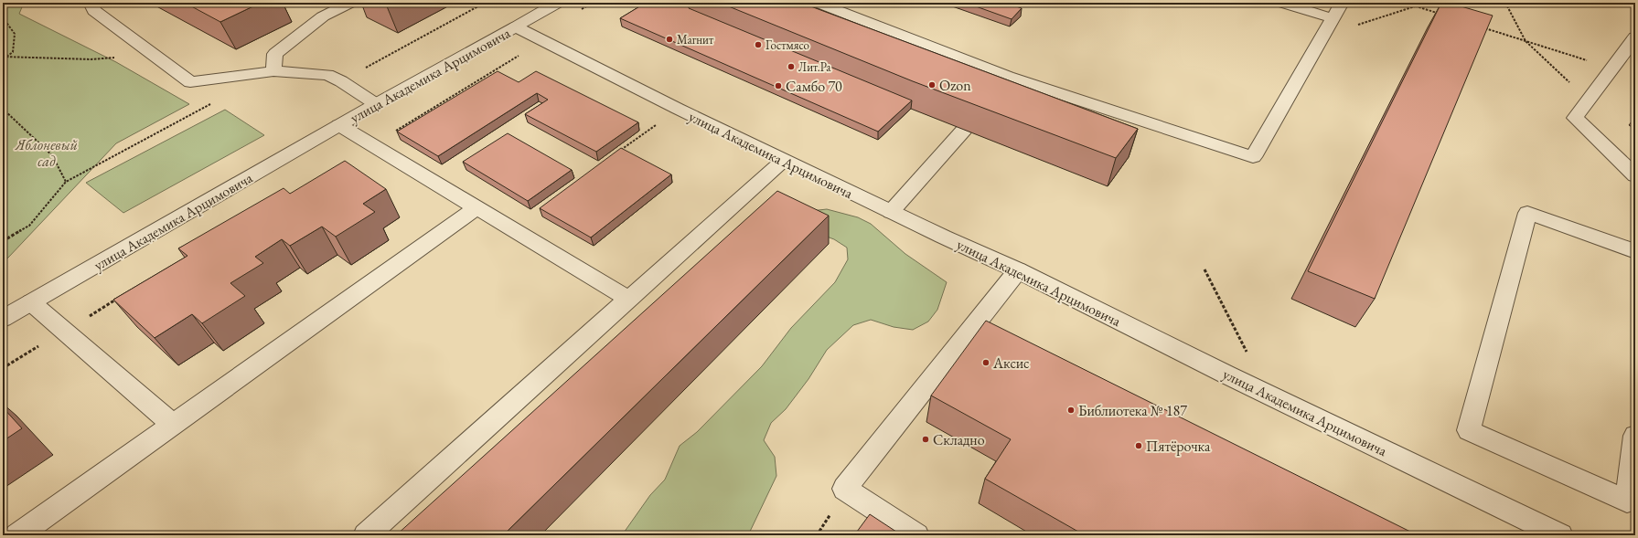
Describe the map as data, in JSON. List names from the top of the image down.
{
  "streets": {
    "street": ["улица Академика Арцимовича"]
  },
  "parks": ["Яблоневый сад"],
  "places": [
    "Магнит",
    "Гостмясо",
    "Лит.Ра",
    "Ozon",
    "Самбо 70",
    "Аксис",
    "Библиотека № 187",
    "Складно",
    "Пятёрочка"
  ]
}
